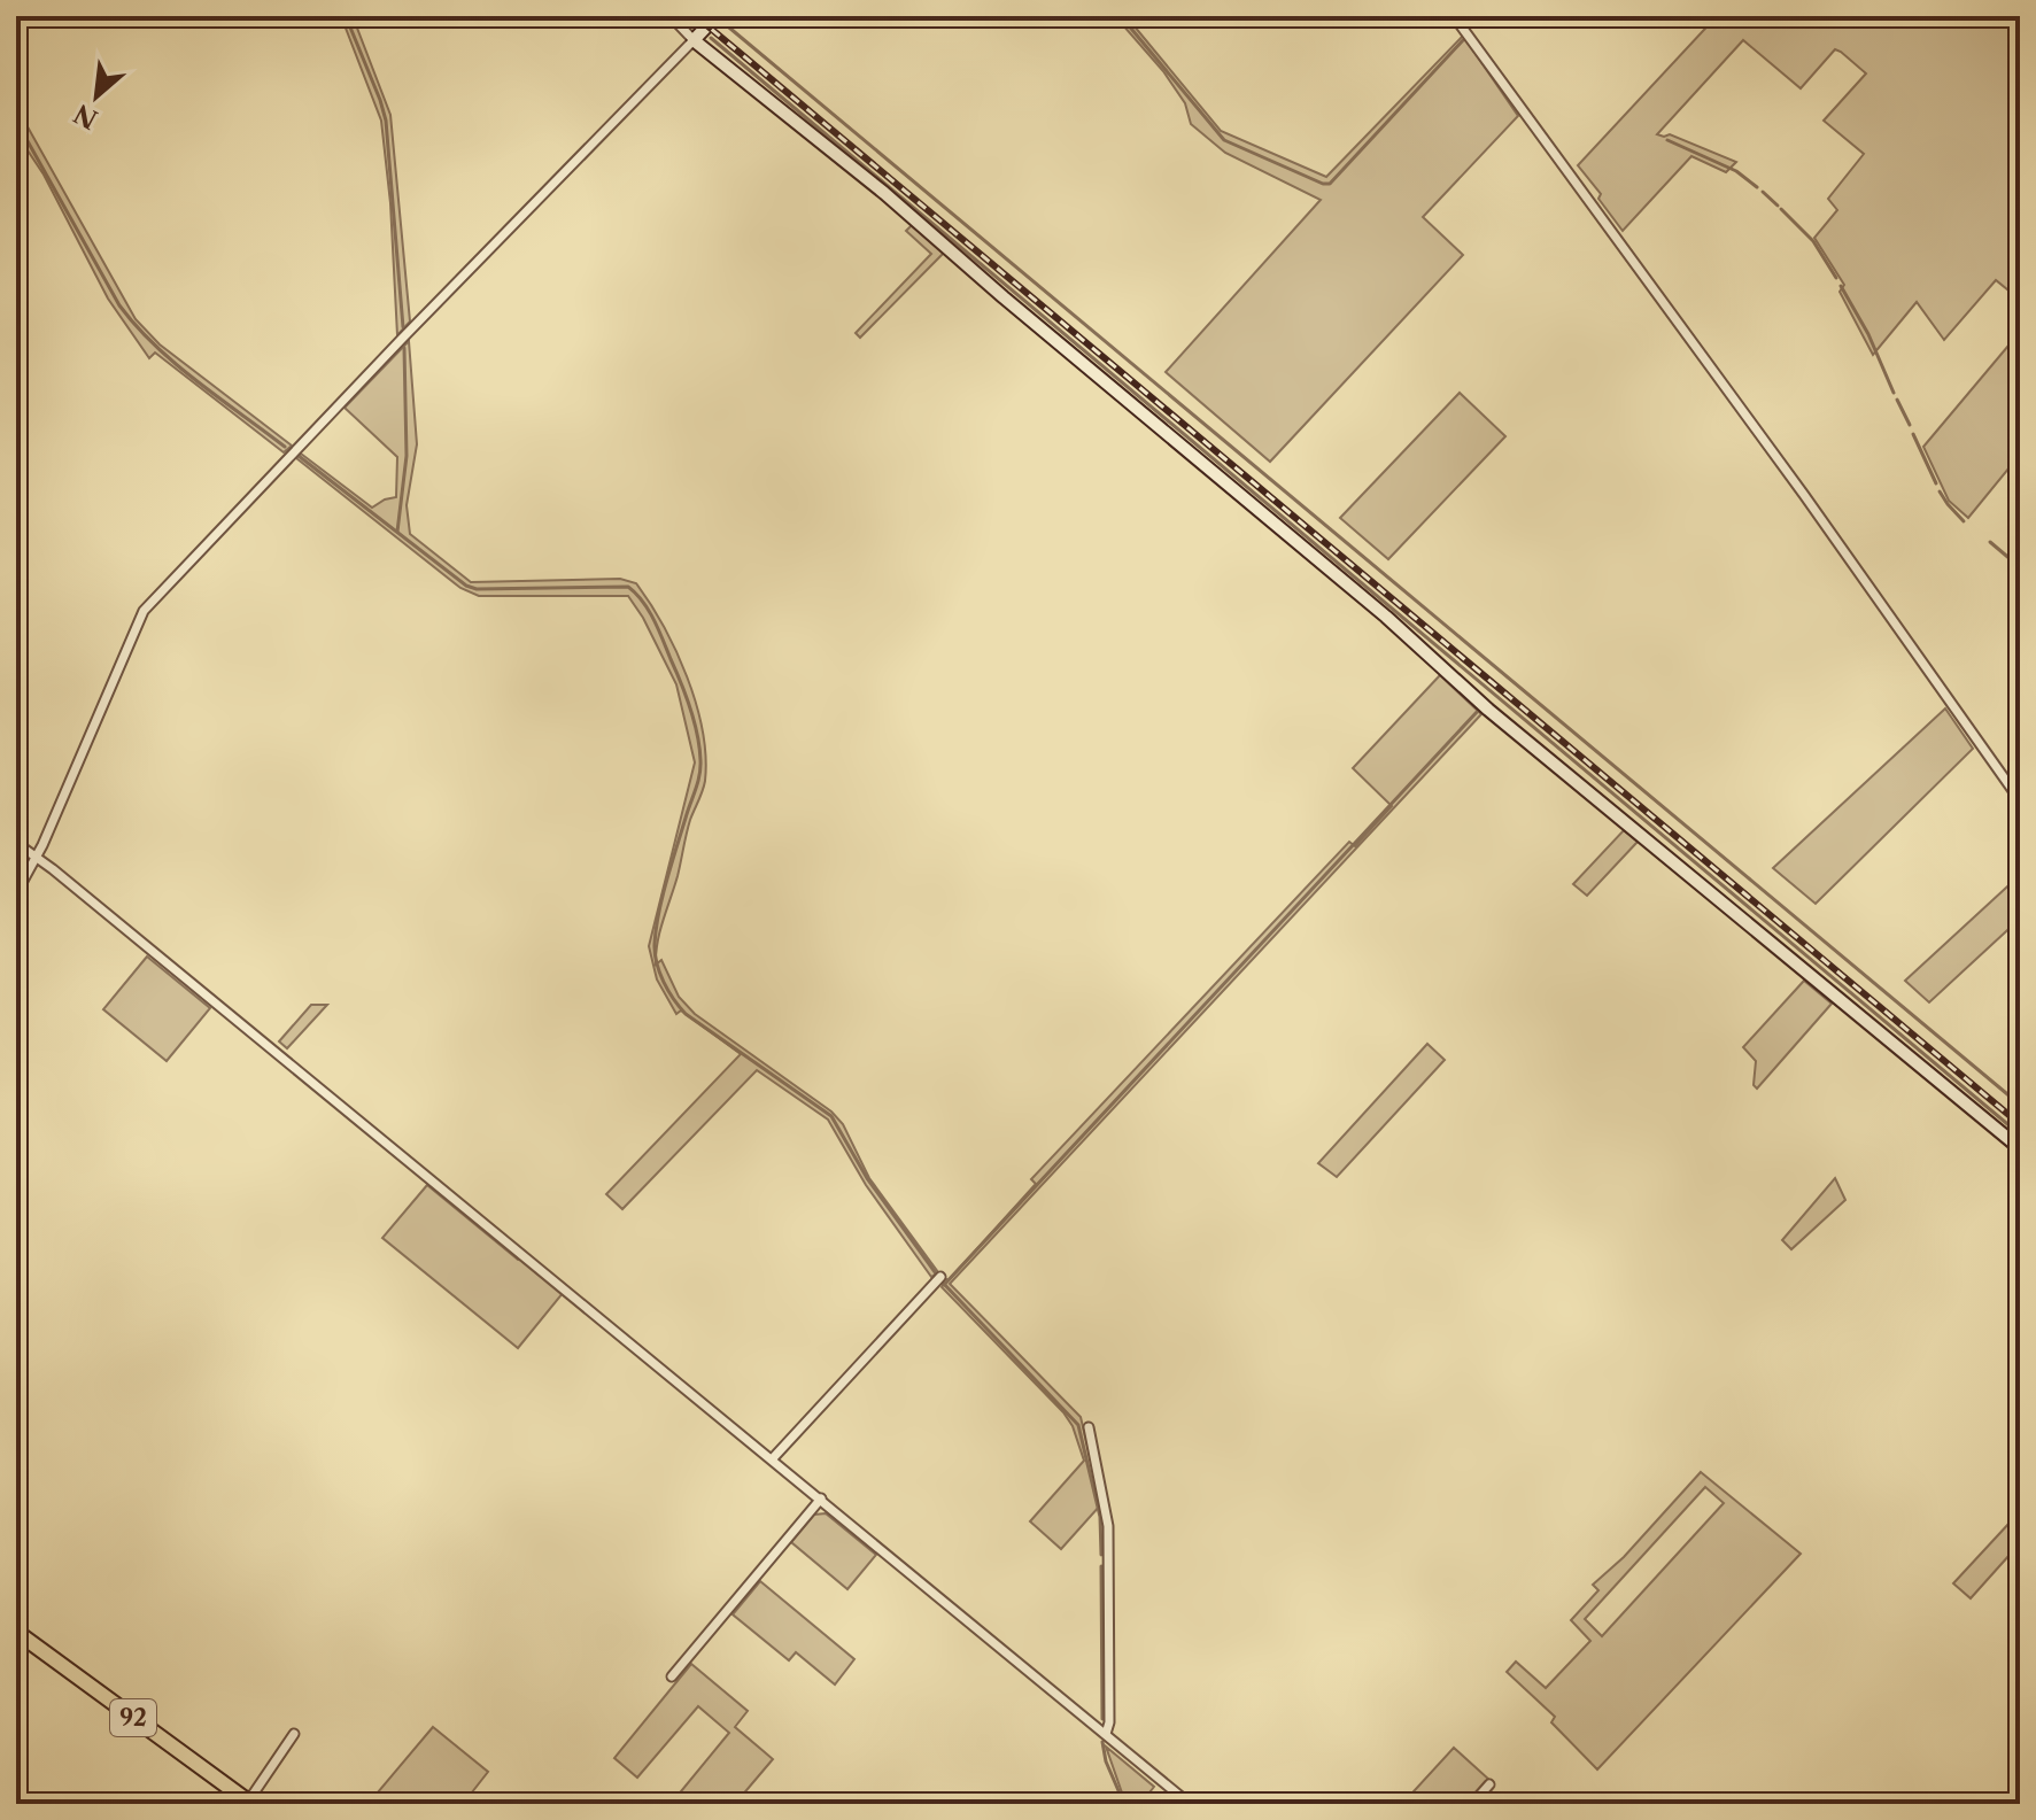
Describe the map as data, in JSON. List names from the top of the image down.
{
  "streets": {
    "main road": ["92"]
  },
  "north": "bottom left"
}
